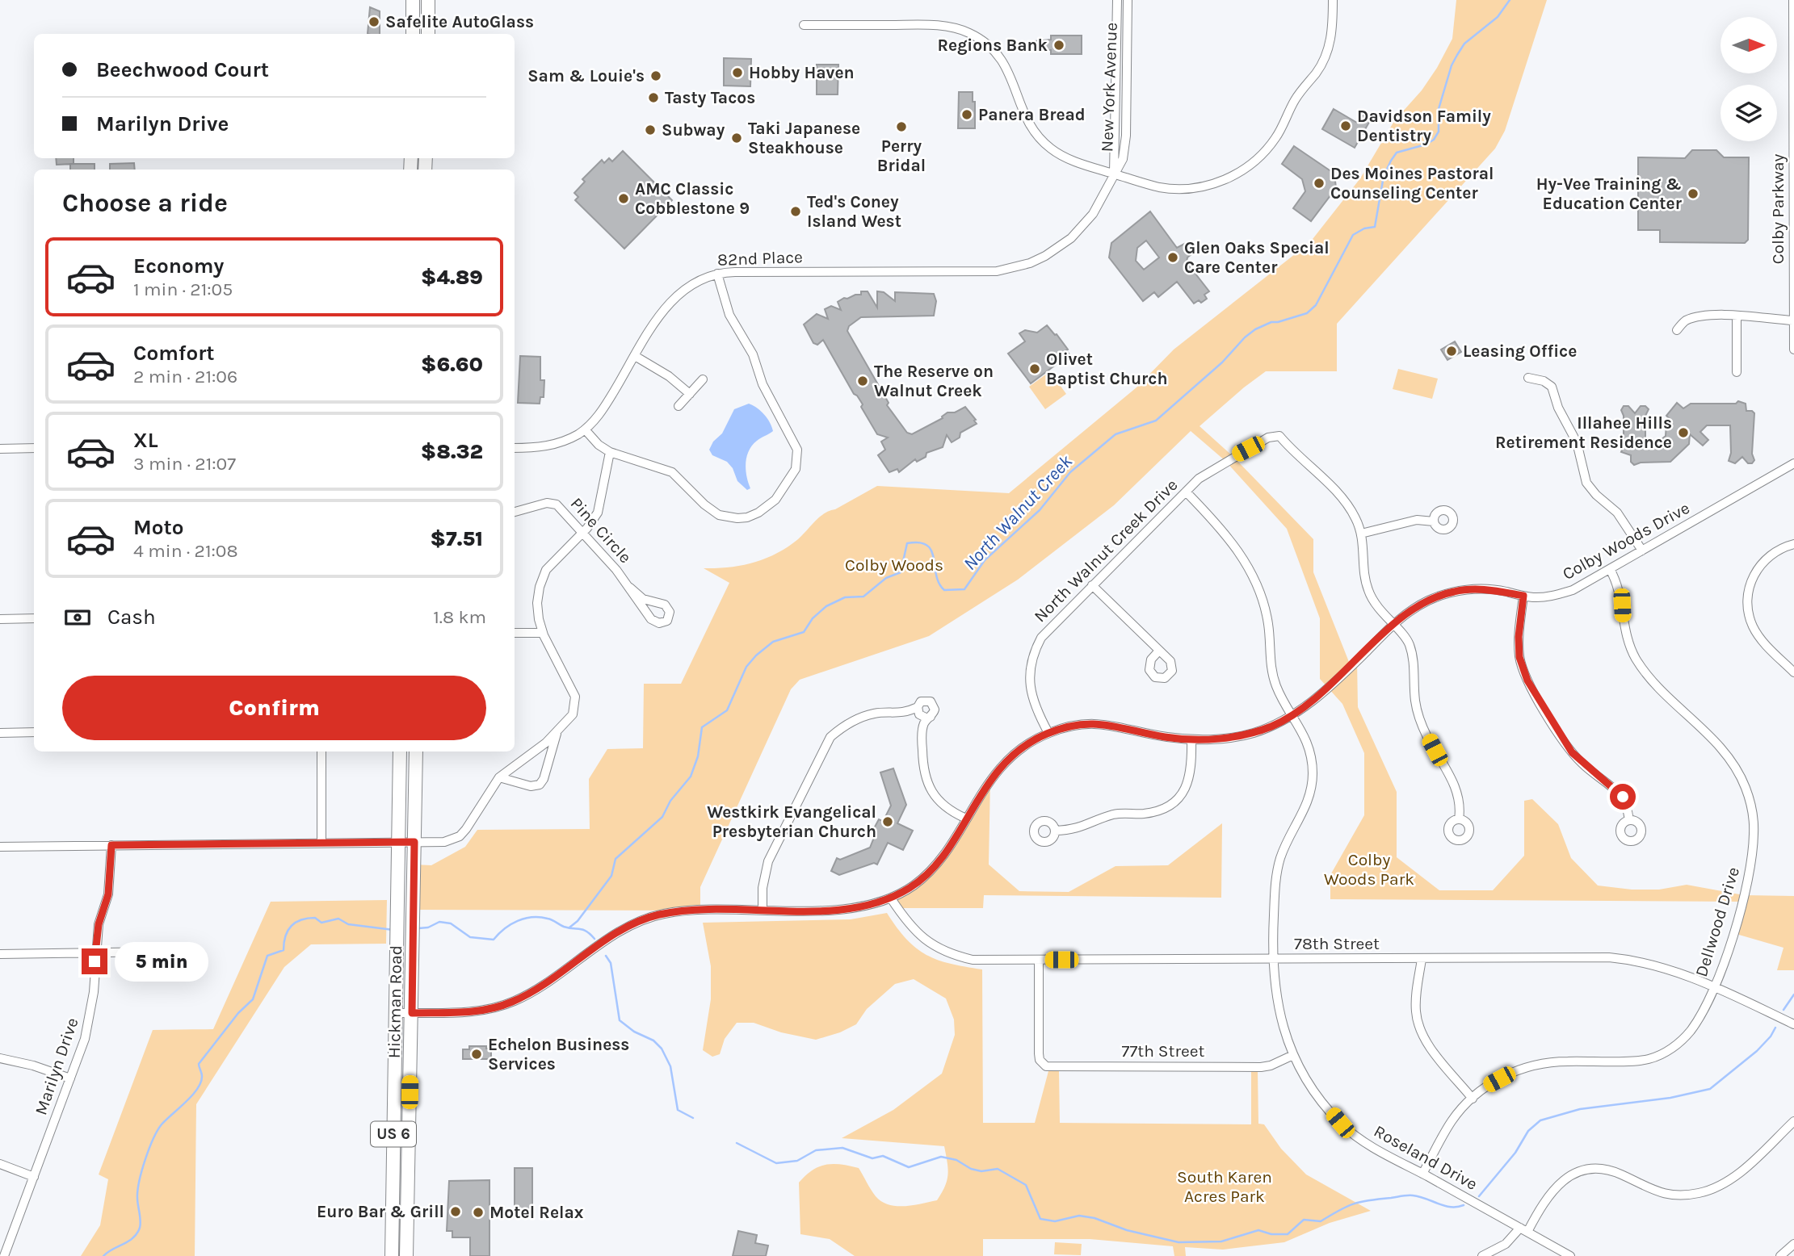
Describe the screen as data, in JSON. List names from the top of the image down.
{
  "streets": {
    "main road": ["Hickman Road", "US 6"],
    "street": [
      "New York Avenue",
      "Colby Parkway",
      "82nd Place",
      "Pine Circle",
      "Colby Woods Drive",
      "North Walnut Creek Drive",
      "Dellwood Drive",
      "78th Street",
      "77th Street",
      "Marilyn Drive",
      "Roseland Drive"
    ]
  },
  "crossings": [
    ["New York Avenue", "82nd Place"],
    ["Colby Woods Drive", "North Walnut Creek Drive"],
    ["Colby Woods Drive", "Dellwood Drive"],
    ["Colby Woods Drive", "78th Street"],
    ["Colby Woods Drive", "Hickman Road"],
    ["Colby Woods Drive", "Roseland Drive"],
    ["North Walnut Creek Drive", "Roseland Drive"],
    ["Dellwood Drive", "78th Street"],
    ["Dellwood Drive", "Roseland Drive"],
    ["78th Street", "77th Street"],
    ["78th Street", "Roseland Drive"],
    ["77th Street", "Roseland Drive"]
  ],
  "water": ["North Walnut Creek"],
  "parks": ["Colby Woods", "Colby Woods Park", "South Karen Acres Park"],
  "places": [
    "Safelite AutoGlass",
    "Regions Bank",
    "Hobby Haven",
    "Sam & Louie's",
    "Tasty Tacos",
    "Panera Bread",
    "Davidson Family Dentistry",
    "Perry Bridal",
    "Subway",
    "Taki Japanese Steakhouse",
    "Des Moines Pastoral Counseling Center",
    "Hy-Vee Training & Education Center",
    "AMC Classic Cobblestone 9",
    "Ted's Coney Island West",
    "Glen Oaks Special Care Center",
    "Leasing Office",
    "Olivet Baptist Church",
    "The Reserve on Walnut Creek",
    "Illahee Hills Retirement Residence",
    "Westkirk Evangelical Presbyterian Church",
    "Echelon Business Services",
    "Euro Bar & Grill",
    "Motel Relax"
  ],
  "north": "right",
  "page": {
    "banner": ["Beechwood Court", "Marilyn Drive"],
    "heading": "Choose a ride",
    "list": [
      {
        "name": "Economy",
        "note": "1 min · 21:05",
        "value": "$4.89"
      },
      {
        "name": "Comfort",
        "note": "2 min · 21:06",
        "value": "$6.60"
      },
      {
        "name": "XL",
        "note": "3 min · 21:07",
        "value": "$8.32"
      },
      {
        "name": "Moto",
        "note": "4 min · 21:08",
        "value": "$7.51"
      }
    ],
    "pay": ["Cash", "1.8 km"],
    "buttons": "Confirm",
    "bubble": "5 min"
  }
}
